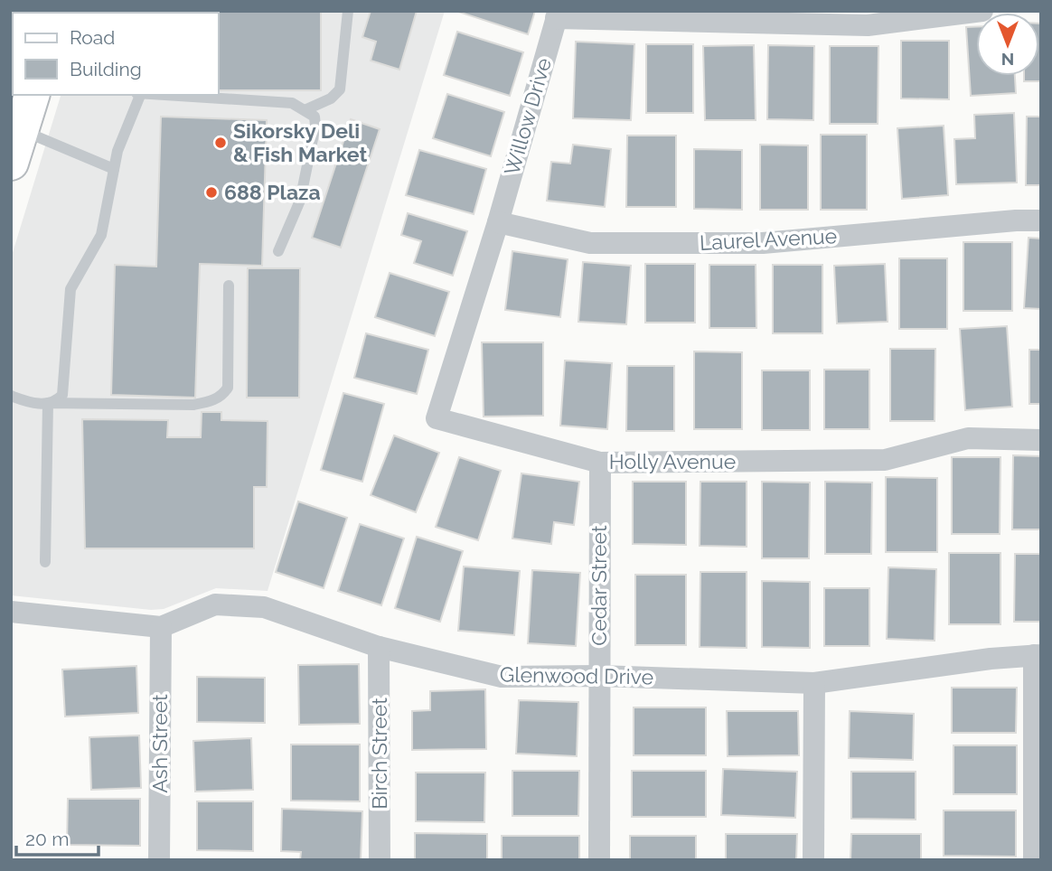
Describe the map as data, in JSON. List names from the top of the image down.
{
  "streets": {
    "street": [
      "Willow Drive",
      "Laurel Avenue",
      "Holly Avenue",
      "Cedar Street",
      "Glenwood Drive",
      "Ash Street",
      "Birch Street"
    ]
  },
  "crossings": [
    ["Willow Drive", "Laurel Avenue"],
    ["Willow Drive", "Holly Avenue"],
    ["Laurel Avenue", "Holly Avenue"],
    ["Holly Avenue", "Cedar Street"],
    ["Cedar Street", "Glenwood Drive"],
    ["Glenwood Drive", "Ash Street"],
    ["Glenwood Drive", "Birch Street"]
  ],
  "places": ["Sikorsky Deli & Fish Market", "688 Plaza"],
  "legend": ["Road", "Building"],
  "scale_bar": "20 m",
  "north": "bottom"
}
